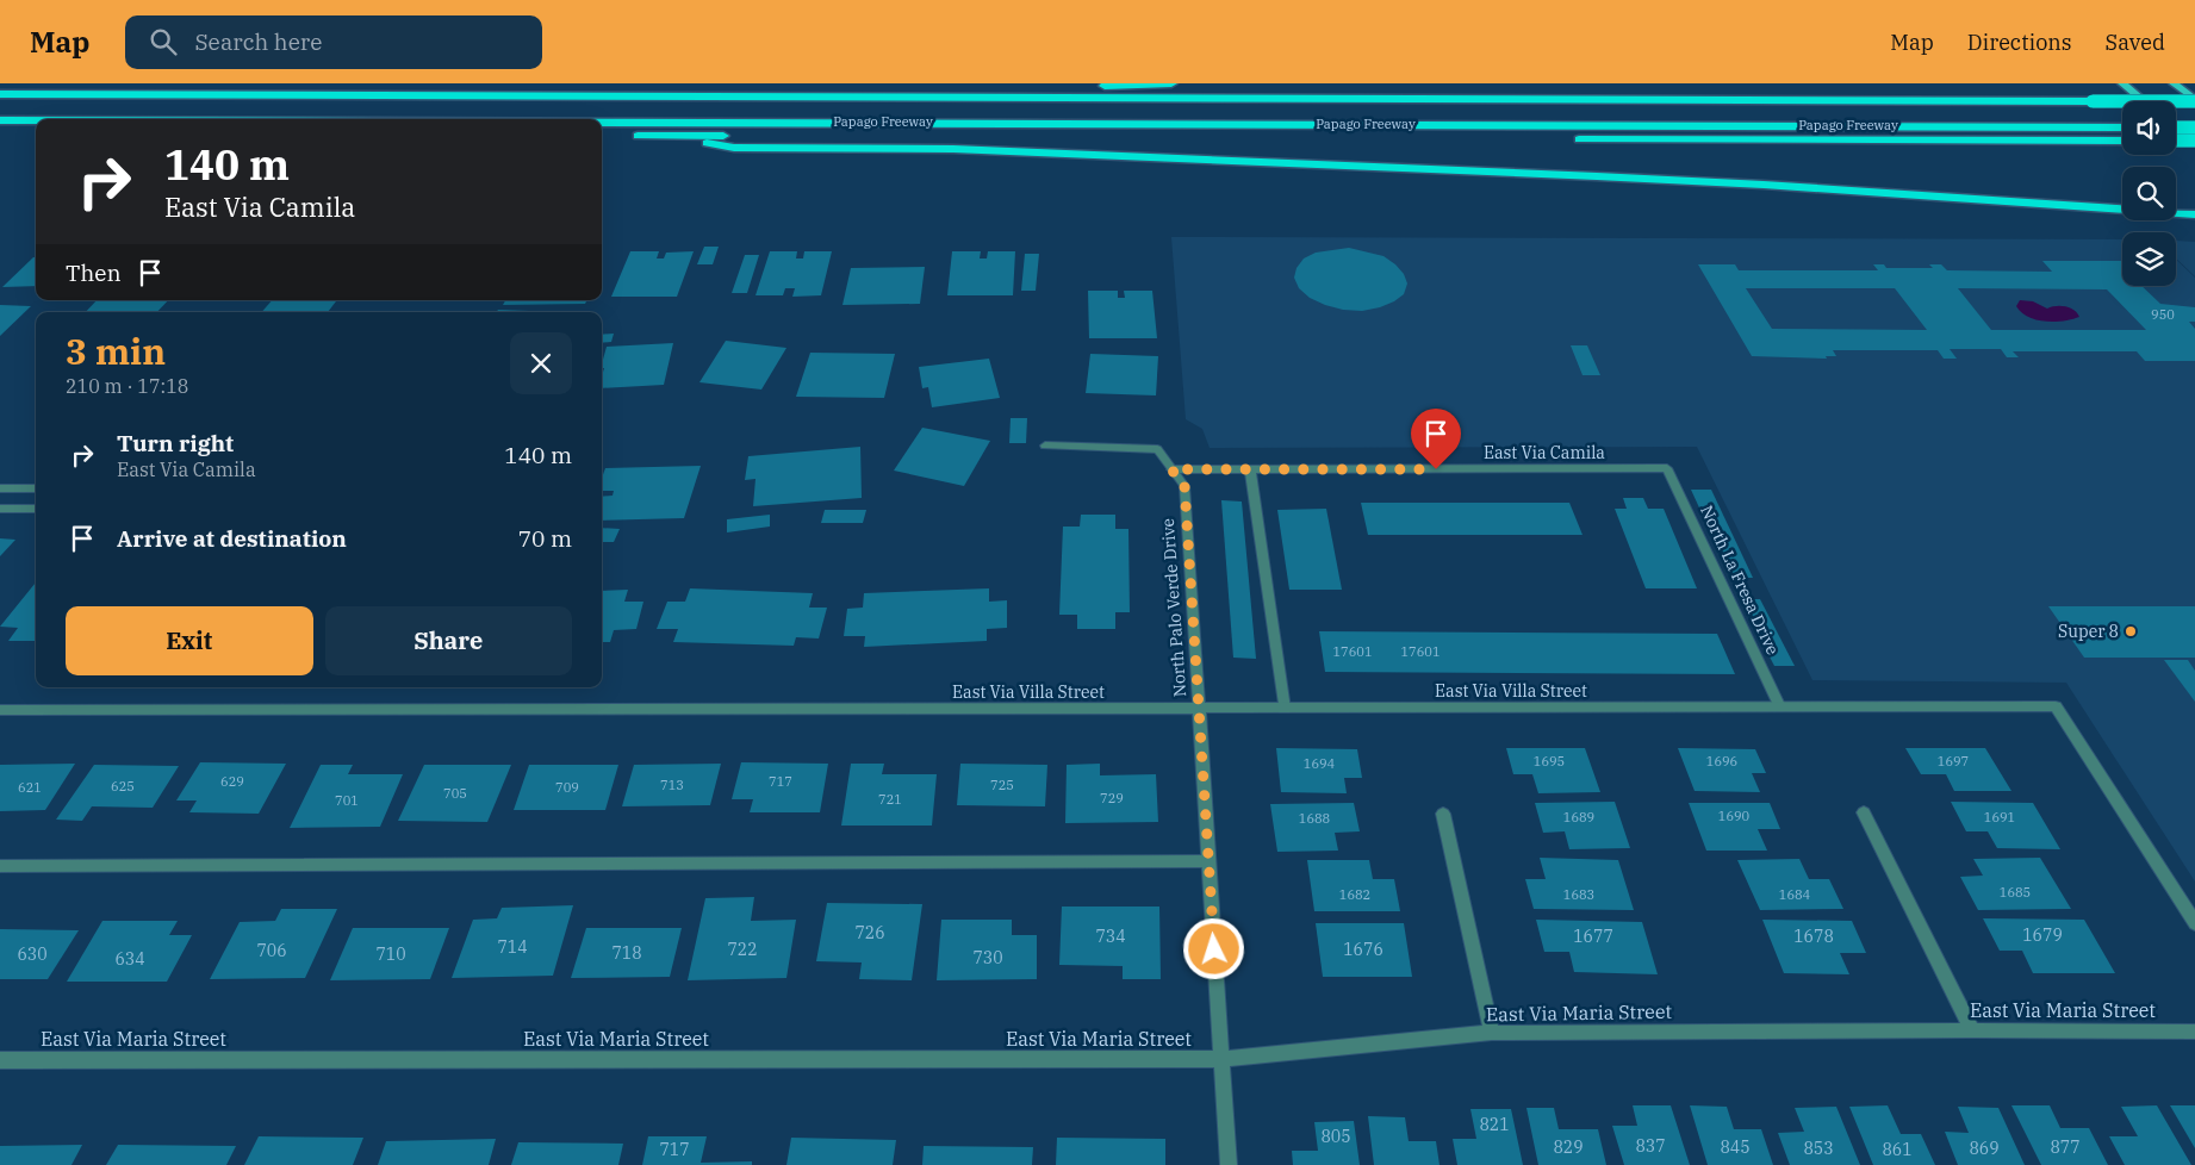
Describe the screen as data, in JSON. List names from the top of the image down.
{
  "streets": {
    "highway": ["Papago Freeway"],
    "street": [
      "East Via Camila",
      "North La Fresa Drive",
      "North Palo Verde Drive",
      "East Via Villa Street",
      "East Via Maria Street"
    ]
  },
  "crossings": [
    ["East Via Camila", "North La Fresa Drive"],
    ["East Via Camila", "North Palo Verde Drive"],
    ["North La Fresa Drive", "East Via Villa Street"],
    ["North Palo Verde Drive", "East Via Villa Street"],
    ["North Palo Verde Drive", "East Via Maria Street"]
  ],
  "places": ["Super 8"],
  "house_numbers": [
    "950",
    "17601",
    "17601",
    "1695",
    "1696",
    "1697",
    "1694",
    "629",
    "717",
    "713",
    "725",
    "625",
    "621",
    "709",
    "705",
    "729",
    "721",
    "701",
    "1690",
    "1689",
    "1691",
    "1688",
    "1685",
    "1682",
    "1683",
    "1684",
    "726",
    "1679",
    "734",
    "1677",
    "1678",
    "714",
    "722",
    "1676",
    "706",
    "718",
    "630",
    "710",
    "730",
    "634",
    "821",
    "805",
    "837",
    "829",
    "845",
    "877",
    "853",
    "869",
    "717",
    "861"
  ],
  "page": {
    "header": "Map",
    "search": "Search here",
    "nav": ["Map", "Directions", "Saved"],
    "turn": ["140 m", "East Via Camila"],
    "then": "Then",
    "heading": ["3 min", "210 m · 17:18"],
    "list": [
      {
        "name": "Turn right",
        "note": "East Via Camila",
        "value": "140 m"
      },
      {
        "name": "Arrive at destination",
        "value": "70 m"
      }
    ],
    "buttons": ["Exit", "Share"]
  }
}
